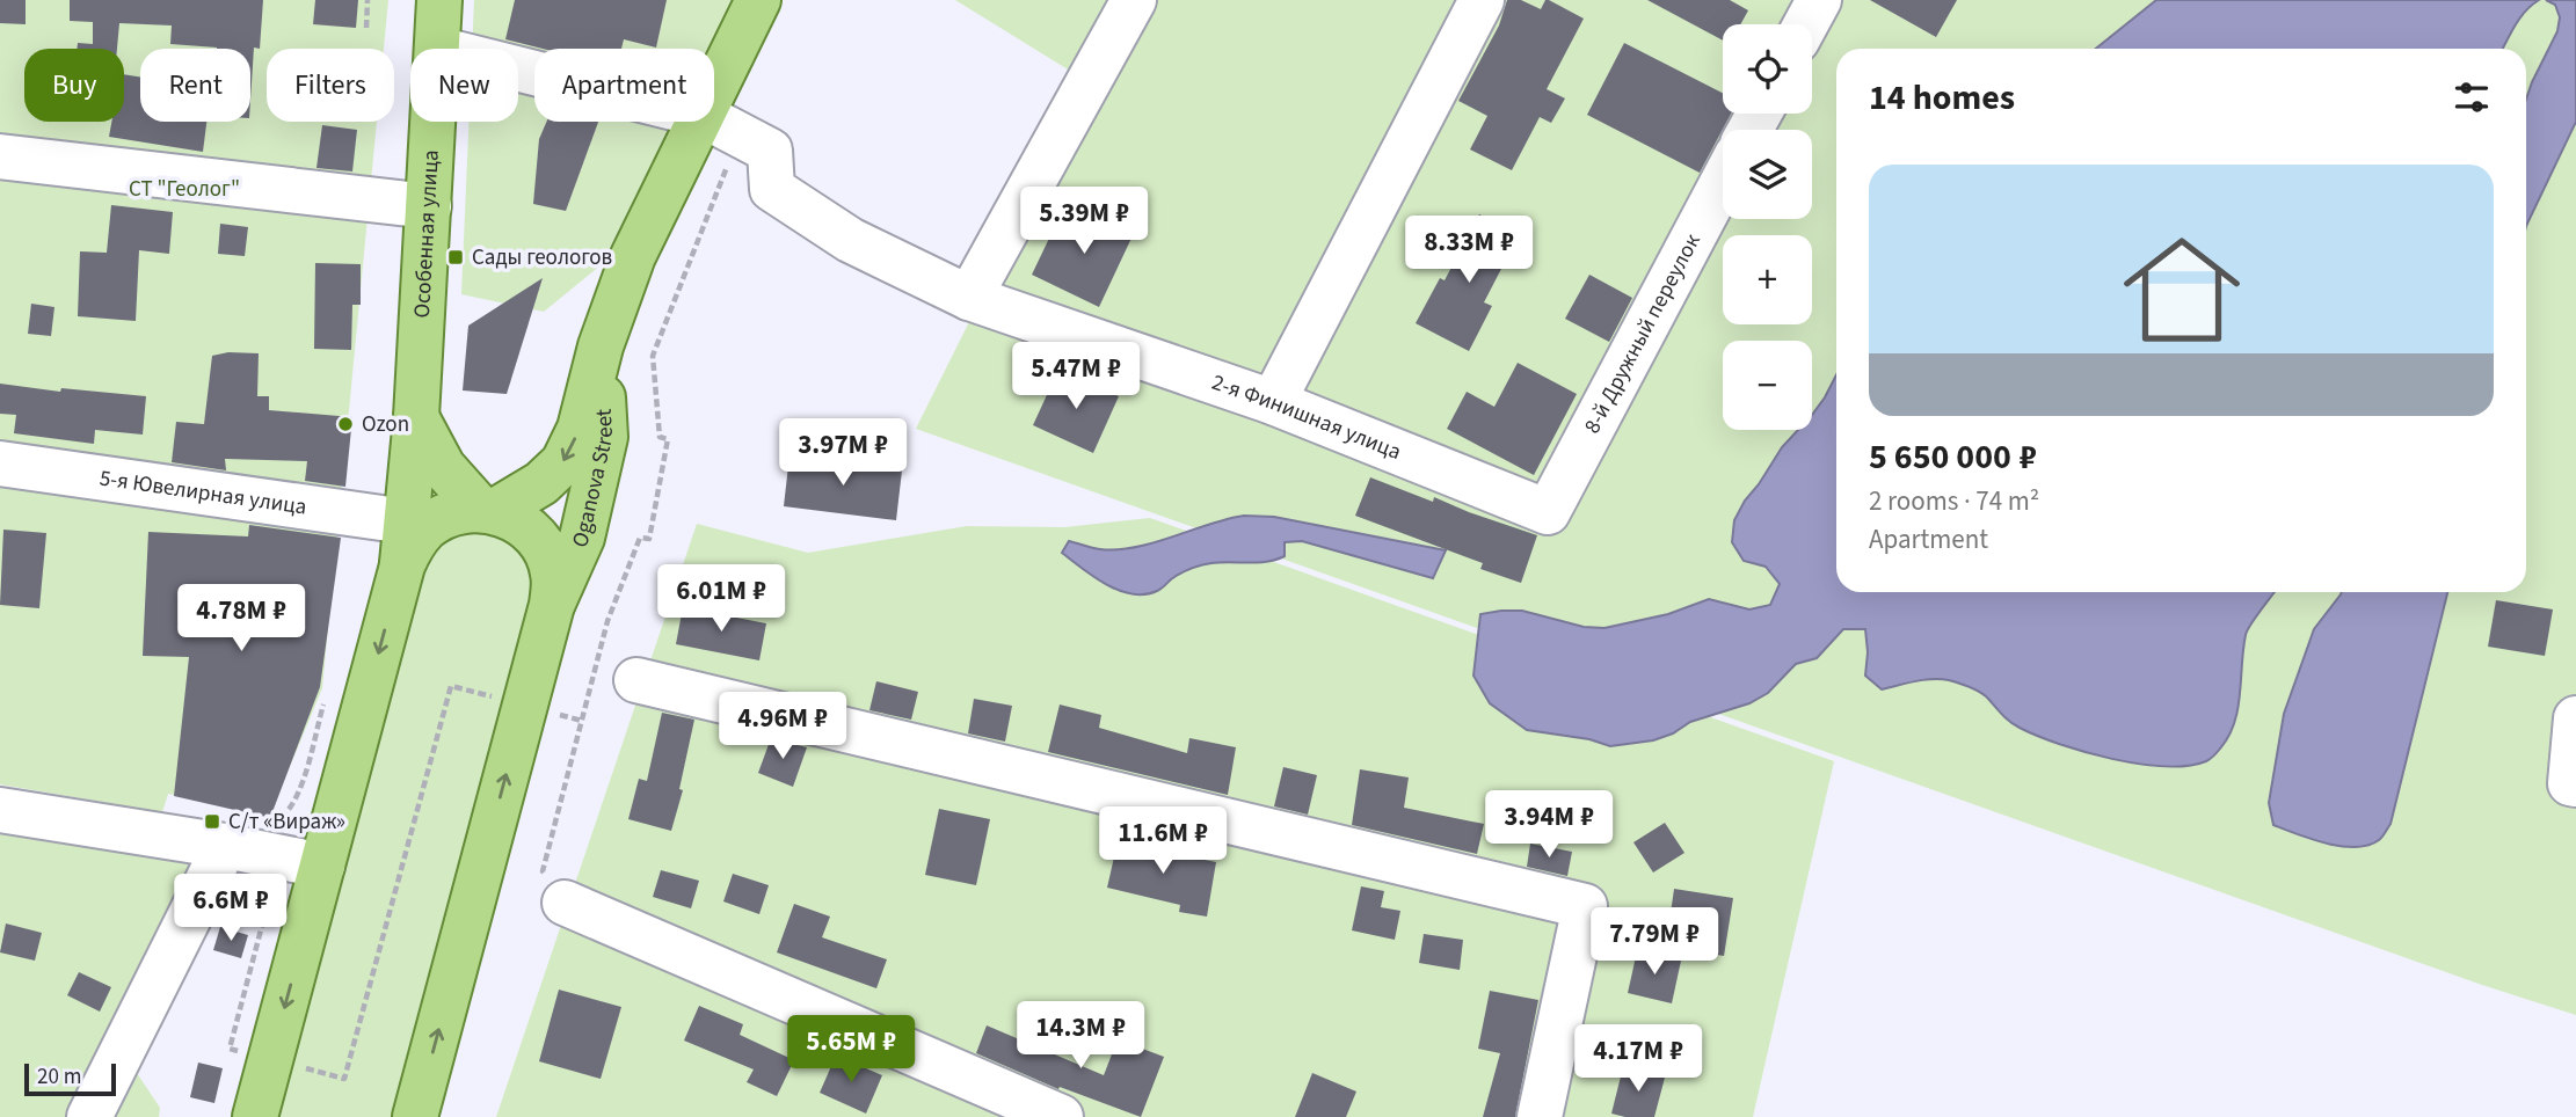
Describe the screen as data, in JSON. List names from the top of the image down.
{
  "streets": {
    "main road": ["Особенная улица", "Oganova Street"],
    "street": ["8-й Дружный переулок", "2-я Финишная улица", "5-я Ювелирная улица"]
  },
  "crossings": [
    ["Особенная улица", "Oganova Street"],
    ["Особенная улица", "5-я Ювелирная улица"],
    ["8-й Дружный переулок", "2-я Финишная улица"]
  ],
  "parks": ["СТ \"Геолог\""],
  "places": {
    "transit": ["Сады геологов", "С/т «Вираж»"],
    "other": ["Ozon"]
  },
  "scale_bar": "20 m",
  "page": {
    "map_buttons": ["+", "−"],
    "chip": [
      "Buy",
      "Rent",
      "Filters",
      "New",
      "Apartment"
    ],
    "heading": "14 homes",
    "list": [
      {
        "name": "5 650 000 ₽",
        "note": "2 rooms · 74 m² · Apartment"
      }
    ],
    "price": [
      "5.39M ₽",
      "8.33M ₽",
      "5.47M ₽",
      "3.97M ₽",
      "6.01M ₽",
      "4.78M ₽",
      "4.96M ₽",
      "3.94M ₽",
      "11.6M ₽",
      "6.6M ₽",
      "7.79M ₽",
      "14.3M ₽",
      "5.65M ₽",
      "4.17M ₽"
    ],
    "scale": "20 m"
  }
}
